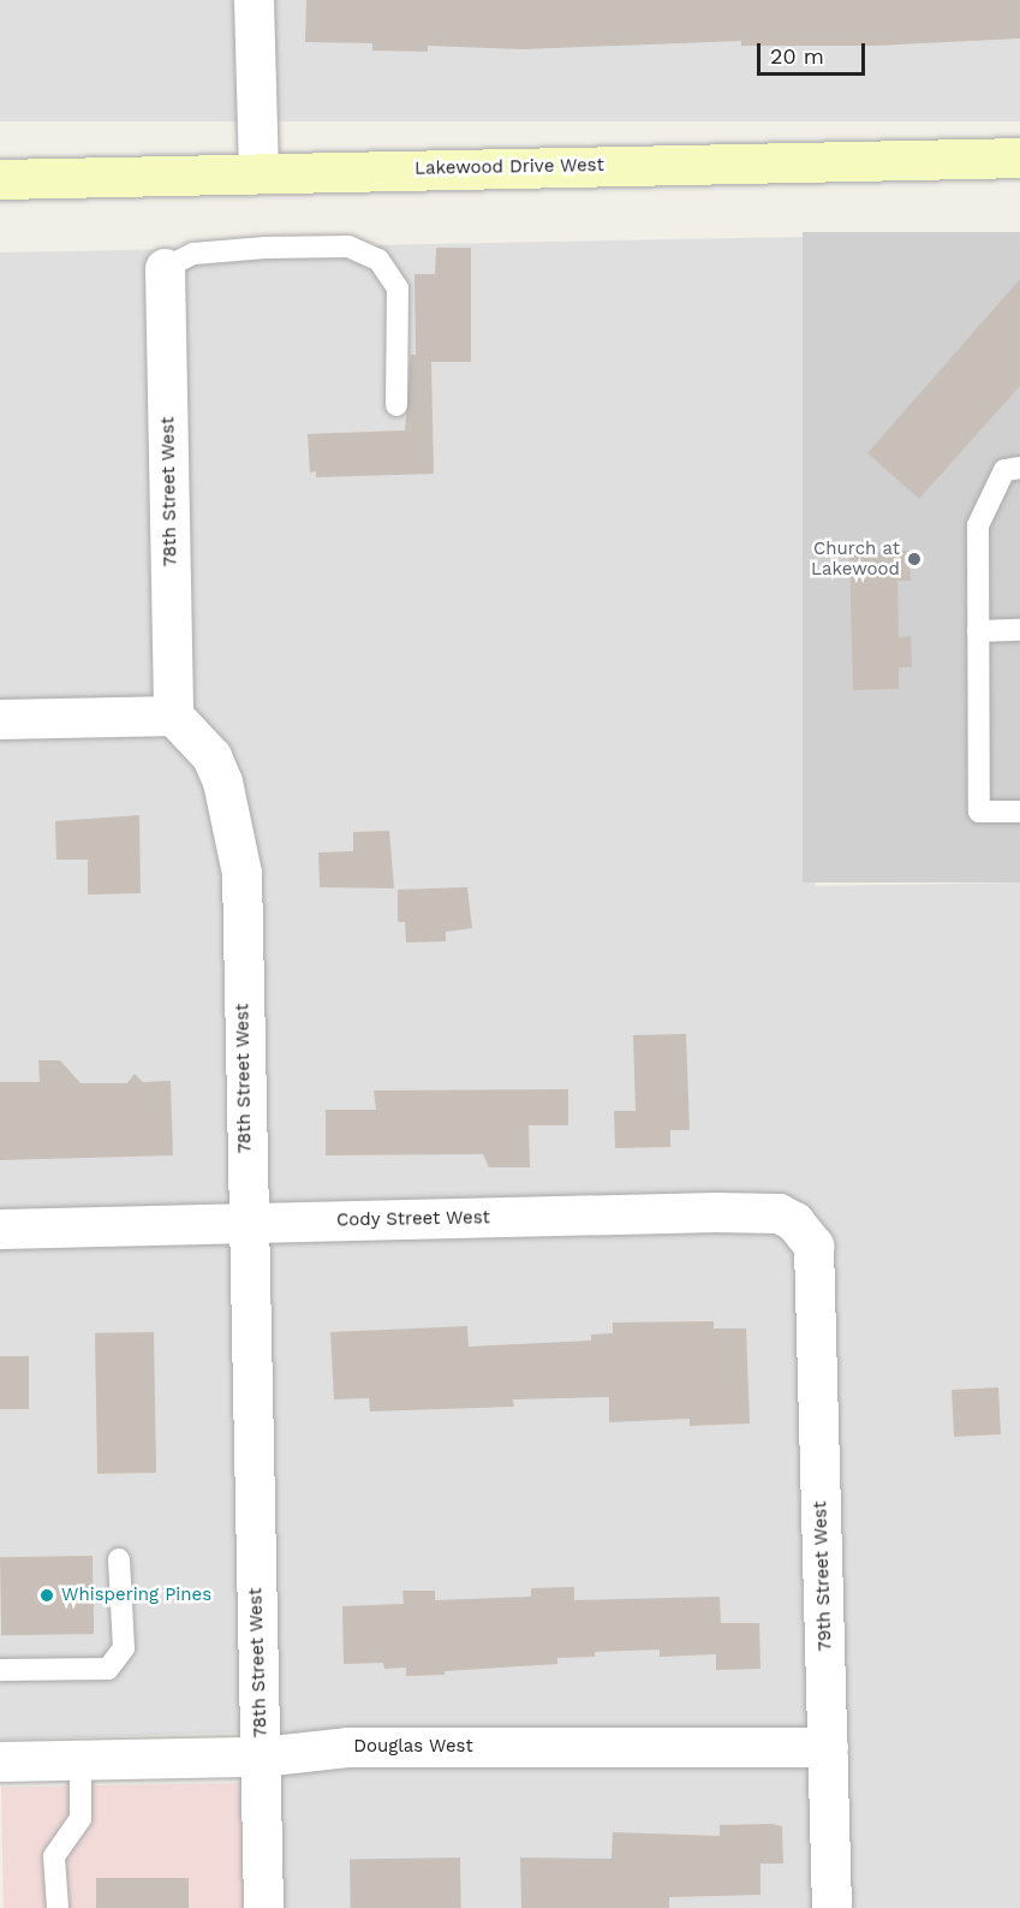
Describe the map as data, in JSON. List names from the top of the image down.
{
  "streets": {
    "main road": ["Lakewood Drive West"],
    "street": [
      "78th Street West",
      "Cody Street West",
      "79th Street West",
      "Douglas West"
    ]
  },
  "crossings": [
    ["78th Street West", "Cody Street West"],
    ["78th Street West", "Douglas West"],
    ["Cody Street West", "79th Street West"],
    ["79th Street West", "Douglas West"]
  ],
  "places": ["Church at Lakewood", "Whispering Pines"],
  "scale_bar": "20 m"
}
